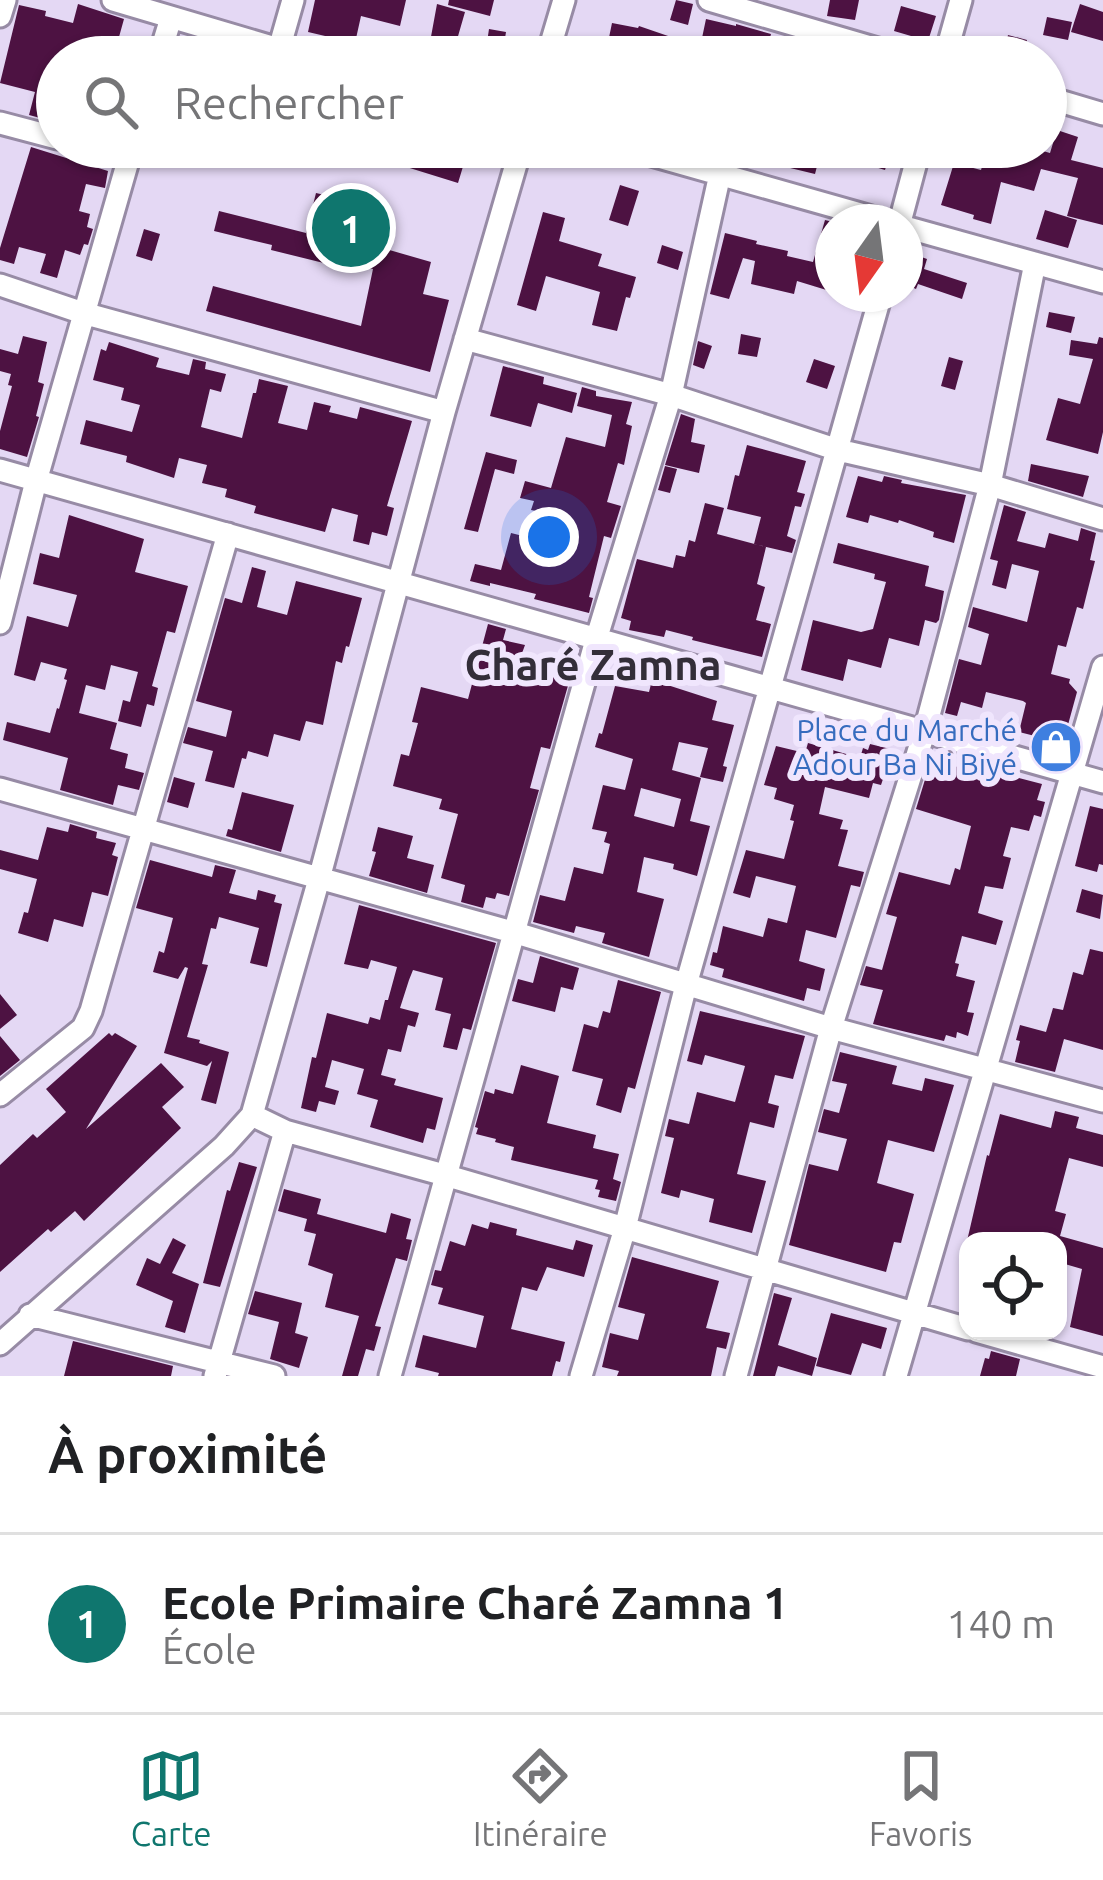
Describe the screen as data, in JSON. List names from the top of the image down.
{
  "districts": ["Charé Zamna"],
  "places": {
    "shop": ["Place du Marché Adour Ba Ni Biyé"]
  },
  "north": "bottom",
  "page": {
    "search": "Rechercher",
    "pins": "1",
    "heading": "À proximité",
    "list": [
      {
        "mark": "1",
        "name": "Ecole Primaire Charé Zamna 1",
        "note": "École",
        "value": "140 m"
      }
    ],
    "nav": ["Carte", "Itinéraire", "Favoris"]
  }
}
